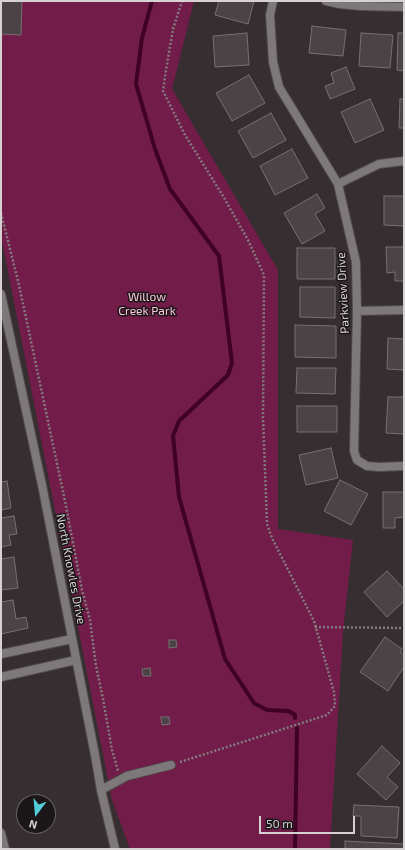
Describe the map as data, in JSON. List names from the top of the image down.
{
  "streets": {
    "street": ["Parkview Drive", "North Knowles Drive"]
  },
  "parks": ["Willow Creek Park"],
  "scale_bar": "50 m",
  "north": "bottom"
}
